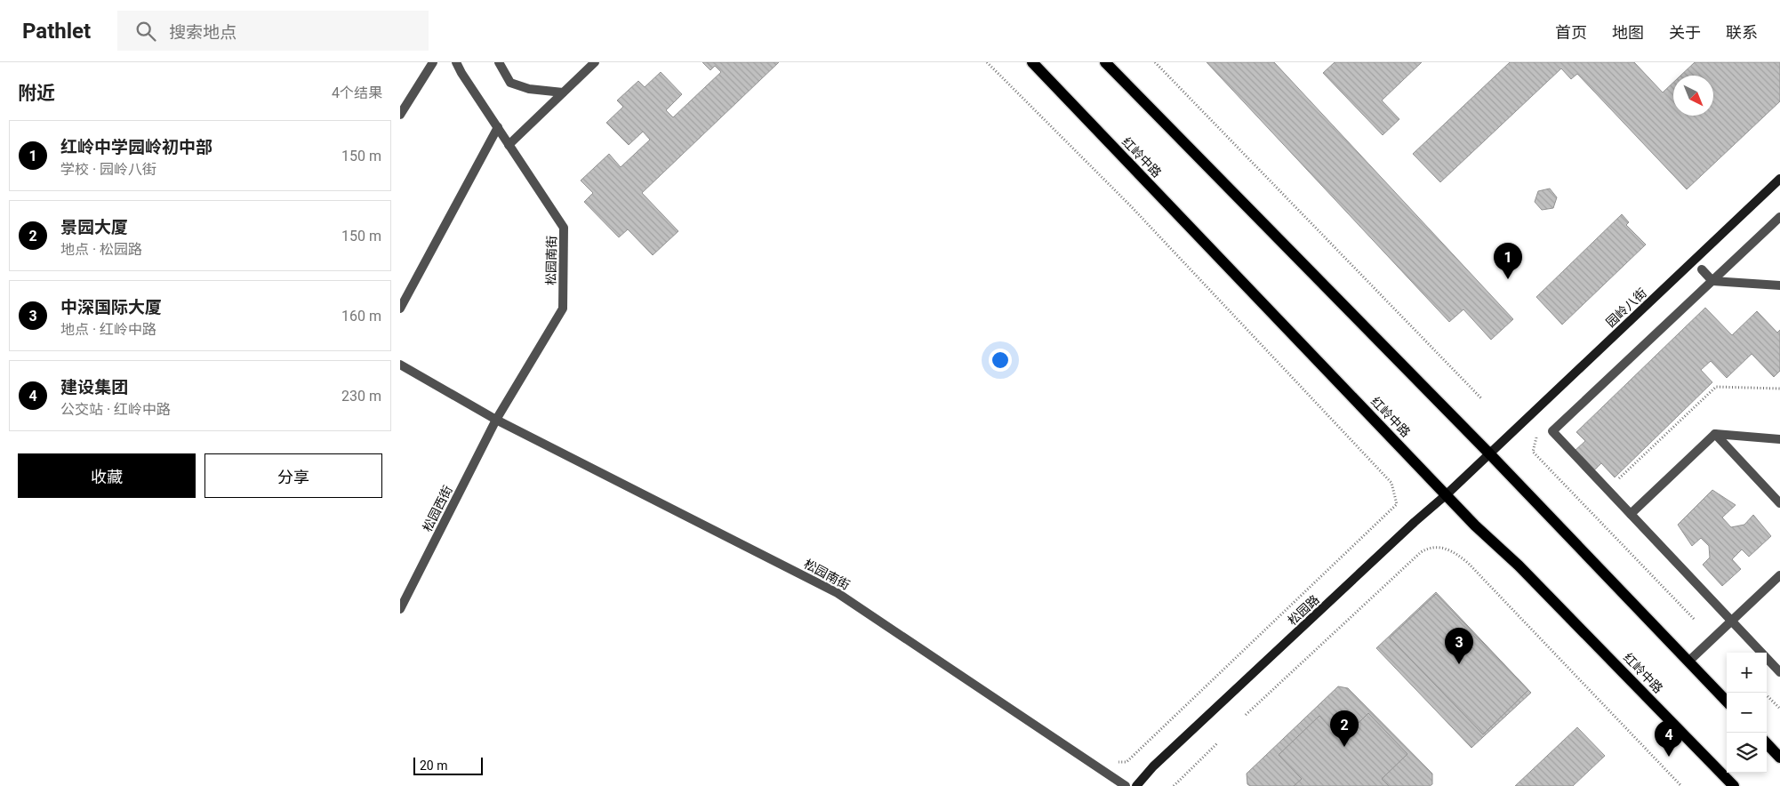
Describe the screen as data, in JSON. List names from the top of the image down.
{
  "streets": {
    "main road": ["红岭中路"],
    "street": [
      "松园南街",
      "园岭八街",
      "松园西街",
      "松园路"
    ]
  },
  "crossings": [
    ["红岭中路", "松园路"],
    ["松园南街", "松园西街"],
    ["园岭八街", "松园路"]
  ],
  "scale_bar": "20 m",
  "north": "bottom right",
  "page": {
    "header": "Pathlet",
    "search": "搜索地点",
    "nav": [
      "首页",
      "地图",
      "关于",
      "联系"
    ],
    "heading": ["附近", "4个结果"],
    "list": [
      {
        "mark": "1",
        "name": "红岭中学园岭初中部",
        "note": "学校 · 园岭八街",
        "value": "150 m"
      },
      {
        "mark": "2",
        "name": "景园大厦",
        "note": "地点 · 松园路",
        "value": "150 m"
      },
      {
        "mark": "3",
        "name": "中深国际大厦",
        "note": "地点 · 红岭中路",
        "value": "160 m"
      },
      {
        "mark": "4",
        "name": "建设集团",
        "note": "公交站 · 红岭中路",
        "value": "230 m"
      }
    ],
    "pins": [
      "1",
      "3",
      "2",
      "4"
    ],
    "buttons": ["收藏", "分享"],
    "map_buttons": ["+", "−"],
    "scale": "20 m"
  }
}
